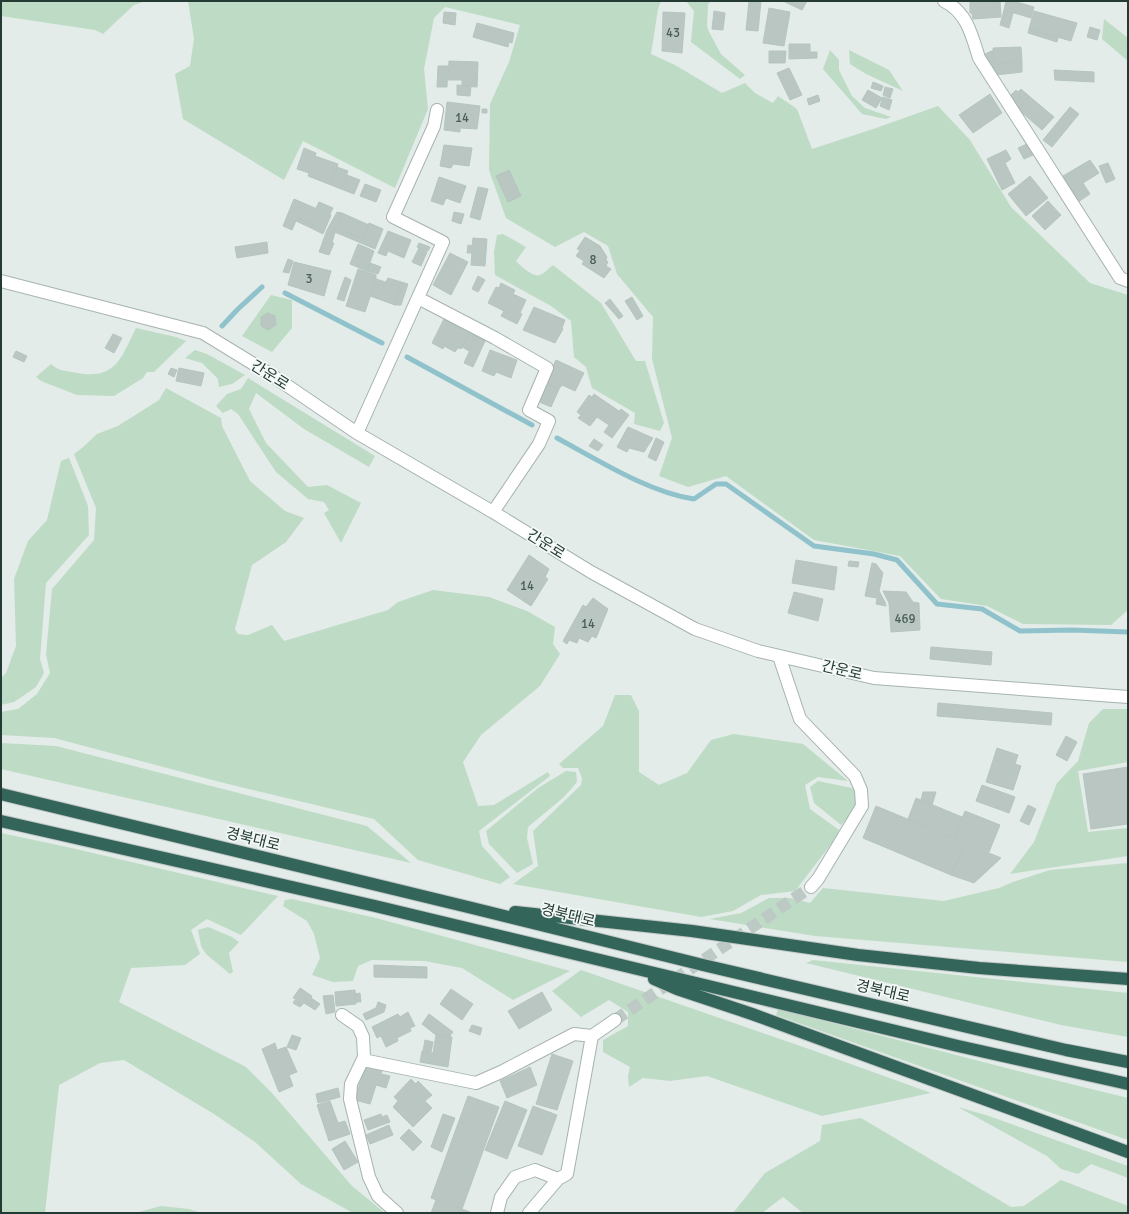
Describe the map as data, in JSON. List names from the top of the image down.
{
  "streets": {
    "highway": ["경북대로"],
    "street": ["간운로"]
  },
  "house_numbers": [
    "43",
    "14",
    "8",
    "3",
    "14",
    "469",
    "14"
  ]
}
